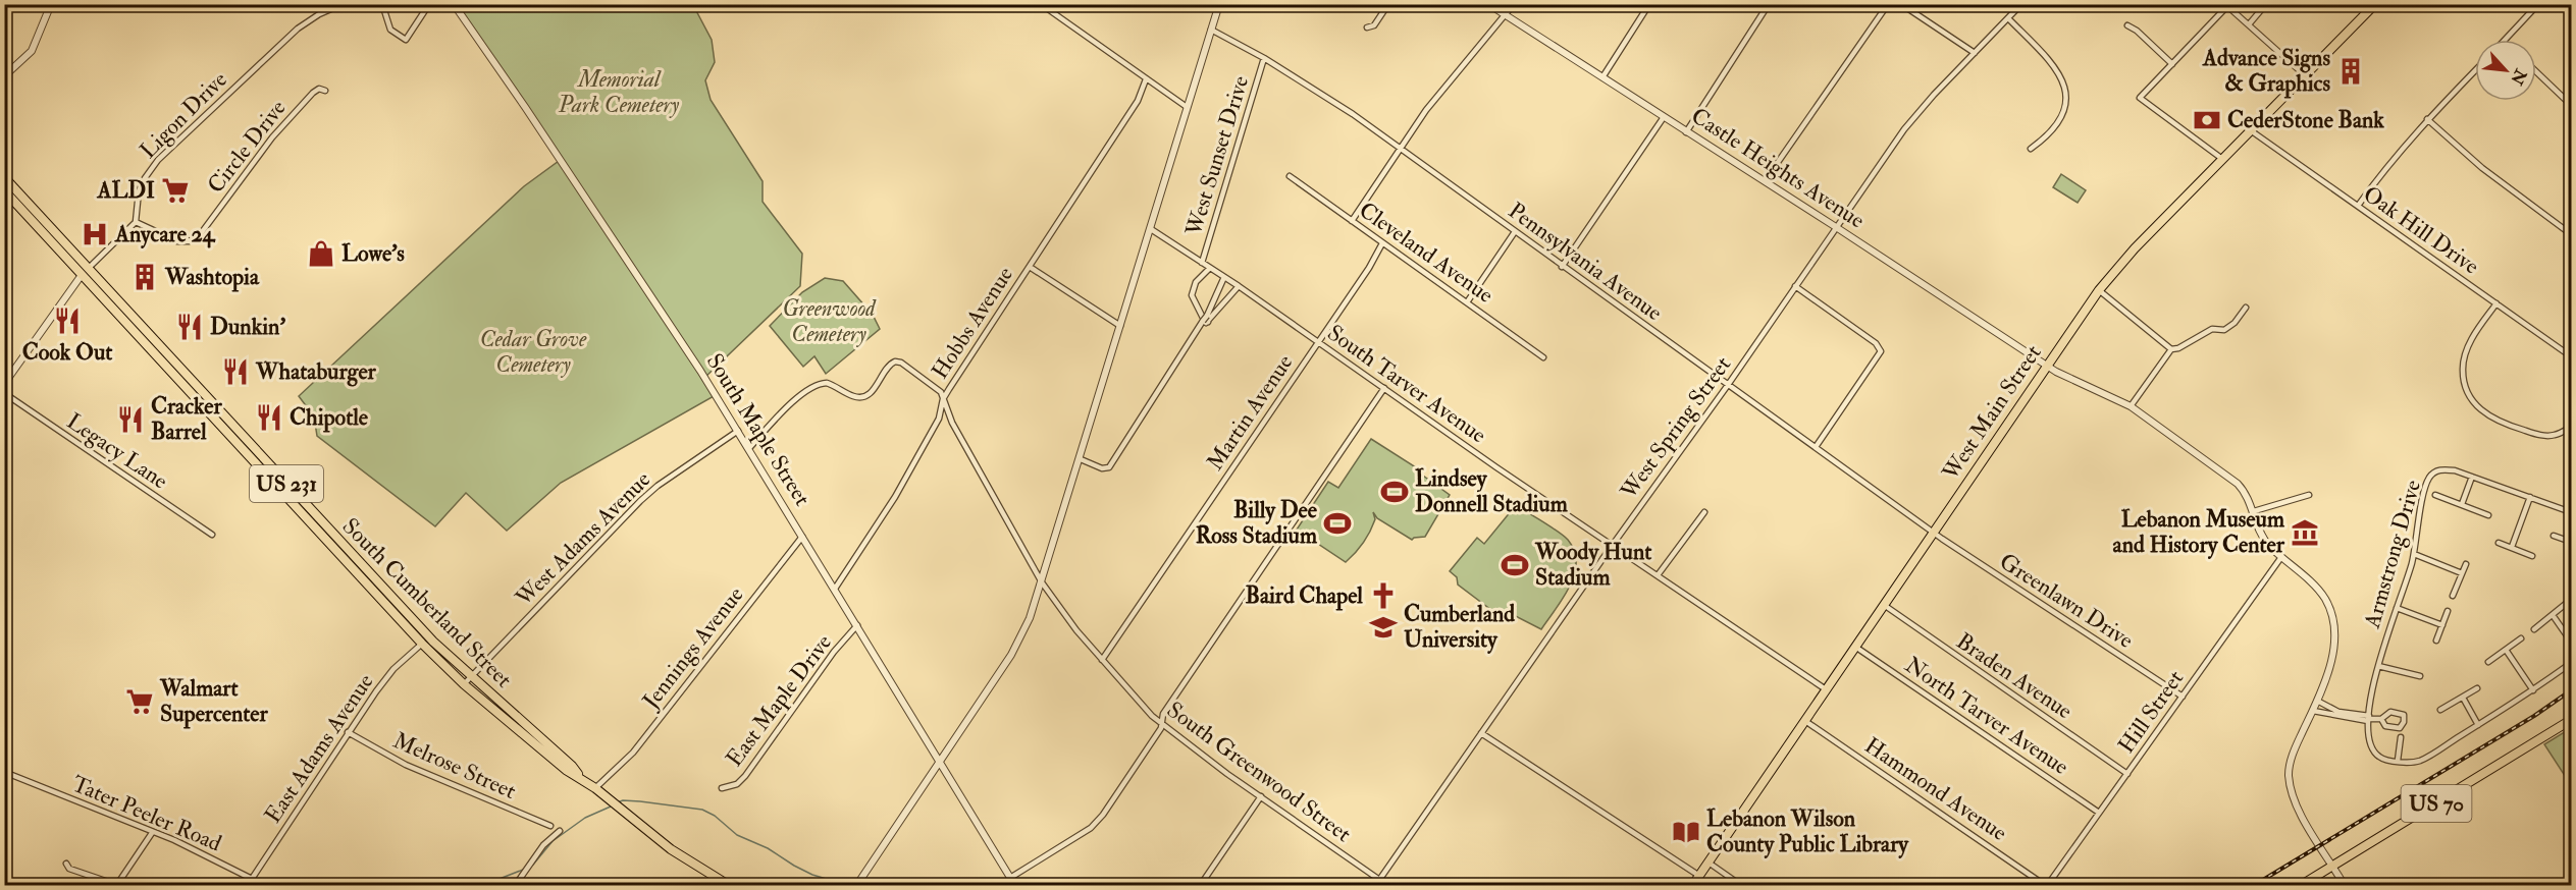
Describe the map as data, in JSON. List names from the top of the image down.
{
  "streets": {
    "main road": [
      "West Main Street",
      "US 231",
      "South Cumberland Street",
      "US 70"
    ],
    "street": [
      "Ligon Drive",
      "Circle Drive",
      "West Sunset Drive",
      "Castle Heights Avenue",
      "Oak Hill Drive",
      "Cleveland Avenue",
      "Pennsylvania Avenue",
      "Hobbs Avenue",
      "South Tarver Avenue",
      "Martin Avenue",
      "West Spring Street",
      "South Maple Street",
      "Legacy Lane",
      "West Adams Avenue",
      "Armstrong Drive",
      "Greenlawn Drive",
      "Jennings Avenue",
      "Braden Avenue",
      "East Maple Drive",
      "Hill Street",
      "North Tarver Avenue",
      "East Adams Avenue",
      "Melrose Street",
      "South Greenwood Street",
      "Hammond Avenue",
      "Tater Peeler Road"
    ]
  },
  "crossings": [
    ["Ligon Drive", "Circle Drive"],
    ["West Sunset Drive", "Pennsylvania Avenue"],
    ["West Sunset Drive", "South Tarver Avenue"],
    ["Castle Heights Avenue", "West Main Street"],
    ["Castle Heights Avenue", "West Spring Street"],
    ["Castle Heights Avenue", "Hill Street"],
    ["Castle Heights Avenue", "US 70"],
    ["Oak Hill Drive", "West Main Street"],
    ["Cleveland Avenue", "Martin Avenue"],
    ["Pennsylvania Avenue", "West Main Street"],
    ["Pennsylvania Avenue", "West Spring Street"],
    ["Pennsylvania Avenue", "Greenlawn Drive"],
    ["Hobbs Avenue", "South Maple Street"],
    ["Hobbs Avenue", "South Greenwood Street"],
    ["South Tarver Avenue", "Martin Avenue"],
    ["South Tarver Avenue", "West Main Street"],
    ["South Tarver Avenue", "West Spring Street"],
    ["Martin Avenue", "South Greenwood Street"],
    ["West Main Street", "Greenlawn Drive"],
    ["West Main Street", "Braden Avenue"],
    ["West Main Street", "North Tarver Avenue"],
    ["West Main Street", "Hammond Avenue"],
    ["West Spring Street", "South Greenwood Street"],
    ["South Maple Street", "West Adams Avenue"],
    ["South Maple Street", "Jennings Avenue"],
    ["South Maple Street", "East Maple Drive"],
    ["West Adams Avenue", "South Cumberland Street"],
    ["Greenlawn Drive", "Hill Street"],
    ["South Cumberland Street", "Jennings Avenue"],
    ["South Cumberland Street", "East Adams Avenue"],
    ["Braden Avenue", "Hill Street"],
    ["Hill Street", "North Tarver Avenue"],
    ["Hill Street", "Hammond Avenue"],
    ["East Adams Avenue", "Melrose Street"],
    ["East Adams Avenue", "Tater Peeler Road"]
  ],
  "parks": ["Memorial Park Cemetery", "Greenwood Cemetery", "Cedar Grove Cemetery"],
  "places": {
    "building": ["Advance Signs & Graphics", "Washtopia"],
    "bank": ["CederStone Bank"],
    "supermarket": ["ALDI", "Walmart Supercenter"],
    "hospital": ["Anycare 24"],
    "shop": ["Lowe's"],
    "restaurant": [
      "Cook Out",
      "Dunkin'",
      "Whataburger",
      "Chipotle",
      "Cracker Barrel"
    ],
    "sports": ["Lindsey Donnell Stadium", "Billy Dee Ross Stadium", "Woody Hunt Stadium"],
    "museum": ["Lebanon Museum and History Center"],
    "church": ["Baird Chapel"],
    "school or university": ["Cumberland University"],
    "library": ["Lebanon Wilson County Public Library"]
  },
  "north": "bottom right"
}
